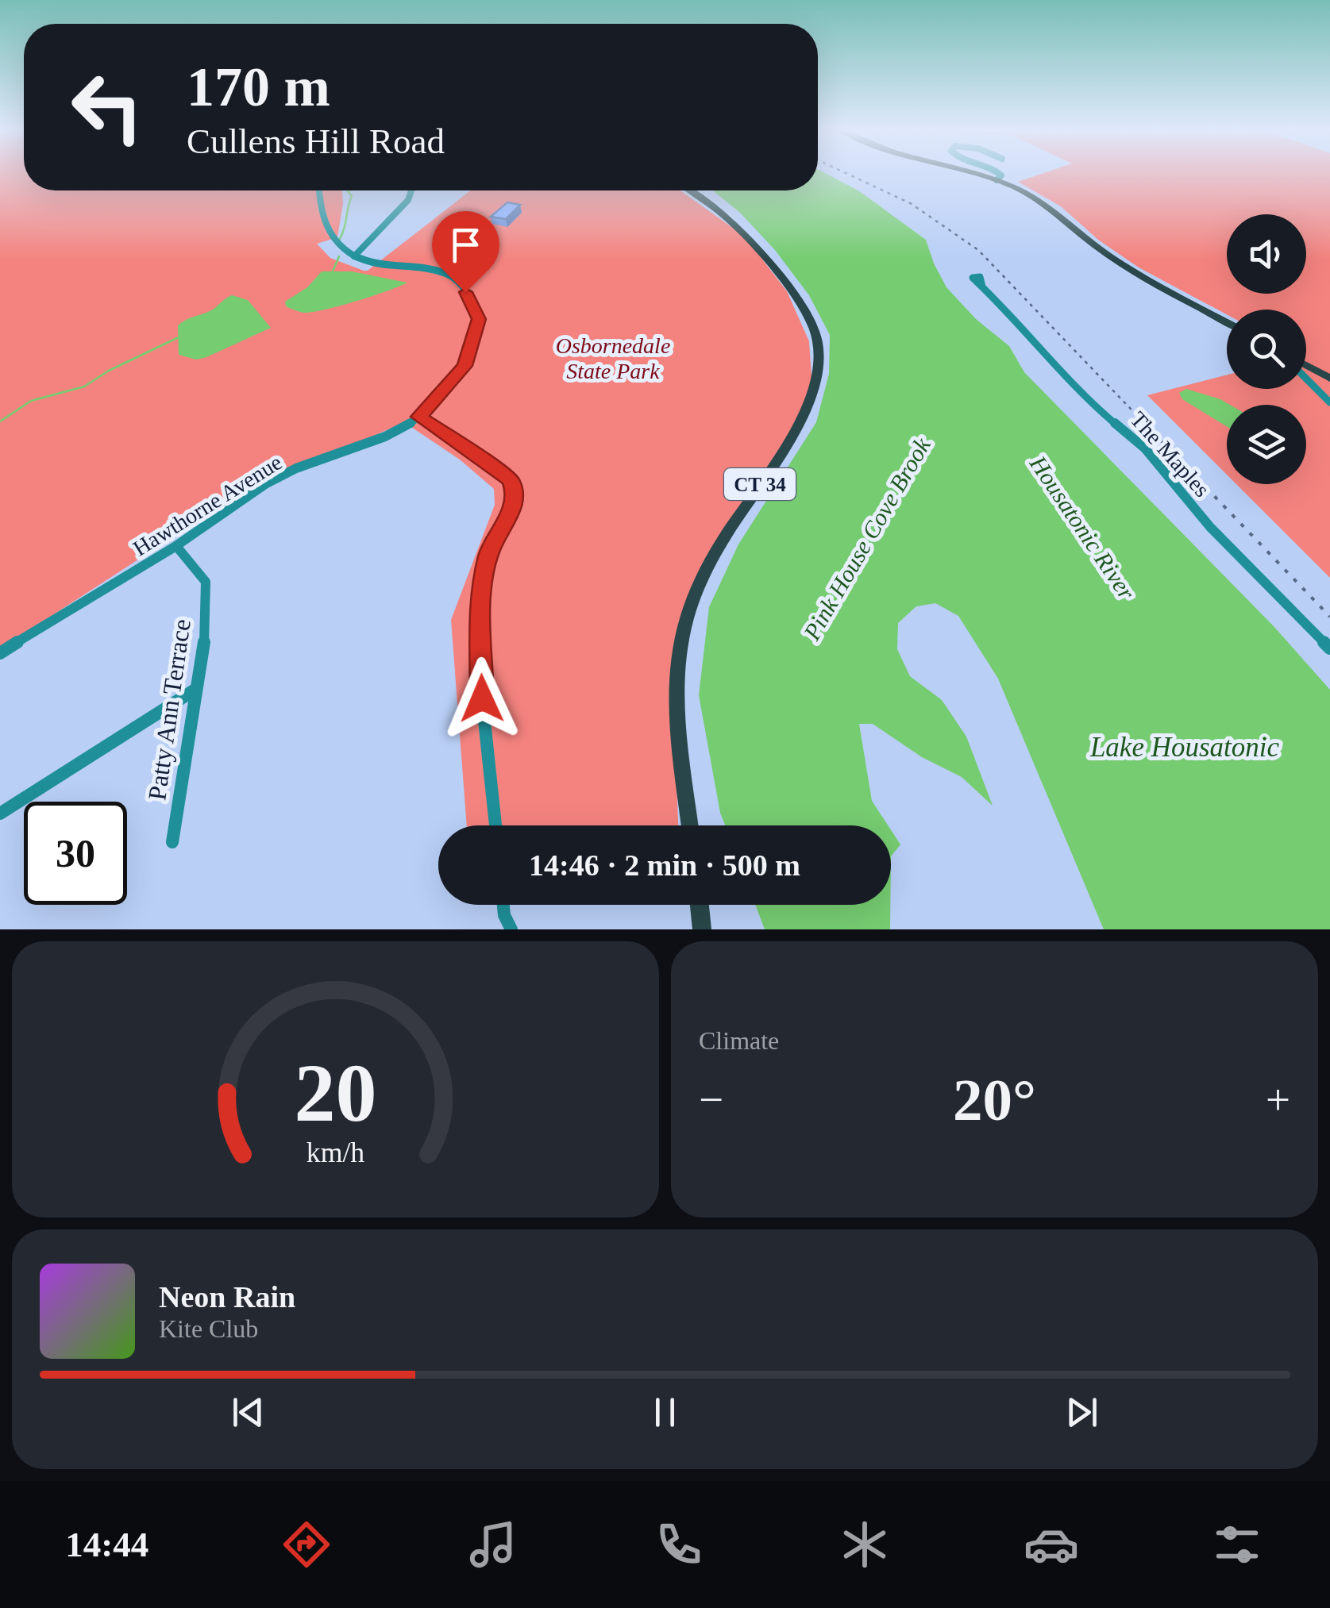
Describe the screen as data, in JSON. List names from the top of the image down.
{
  "streets": {
    "main road": ["CT 34"],
    "street": ["The Maples", "Hawthorne Avenue", "Patty Ann Terrace"]
  },
  "crossings": [
    ["Hawthorne Avenue", "Patty Ann Terrace"]
  ],
  "water": ["Housatonic River", "Pink House Cove Brook", "Lake Housatonic"],
  "parks": ["Osbornedale State Park"],
  "page": {
    "turn": ["170 m", "Cullens Hill Road"],
    "limit": "30",
    "trip": "14:46 · 2 min · 500 m",
    "tile": "Climate",
    "heat": ["−", "20°", "+"],
    "song": ["Neon Rain", "Kite Club"],
    "tabs": "14:44",
    "gauge": ["20", "km/h"]
  }
}
